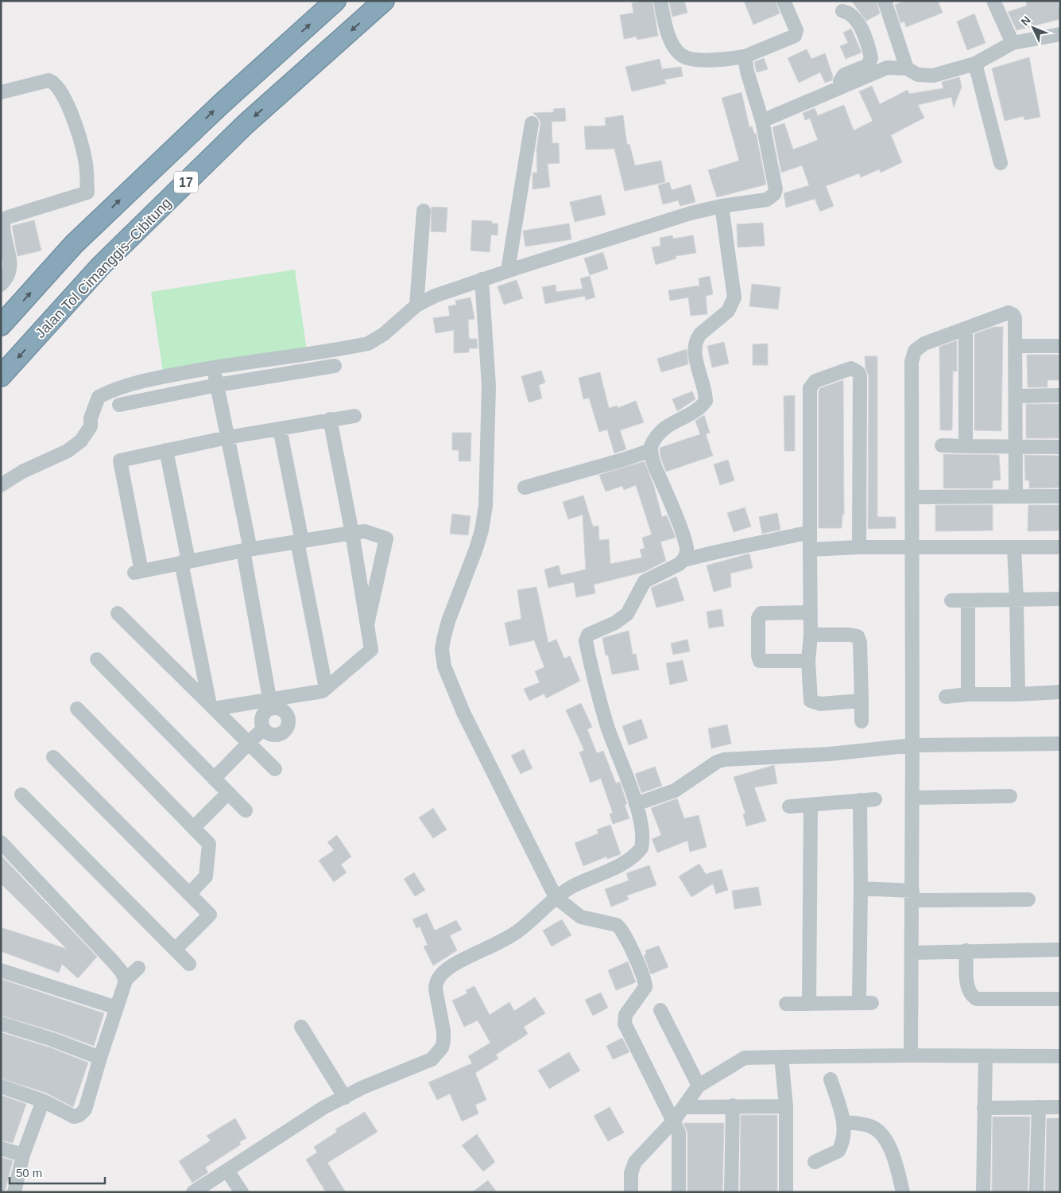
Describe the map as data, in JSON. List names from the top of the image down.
{
  "streets": {
    "highway": ["17", "Jalan Tol Cimanggis–Cibitung"]
  },
  "scale_bar": "50 m",
  "north": "top left"
}
